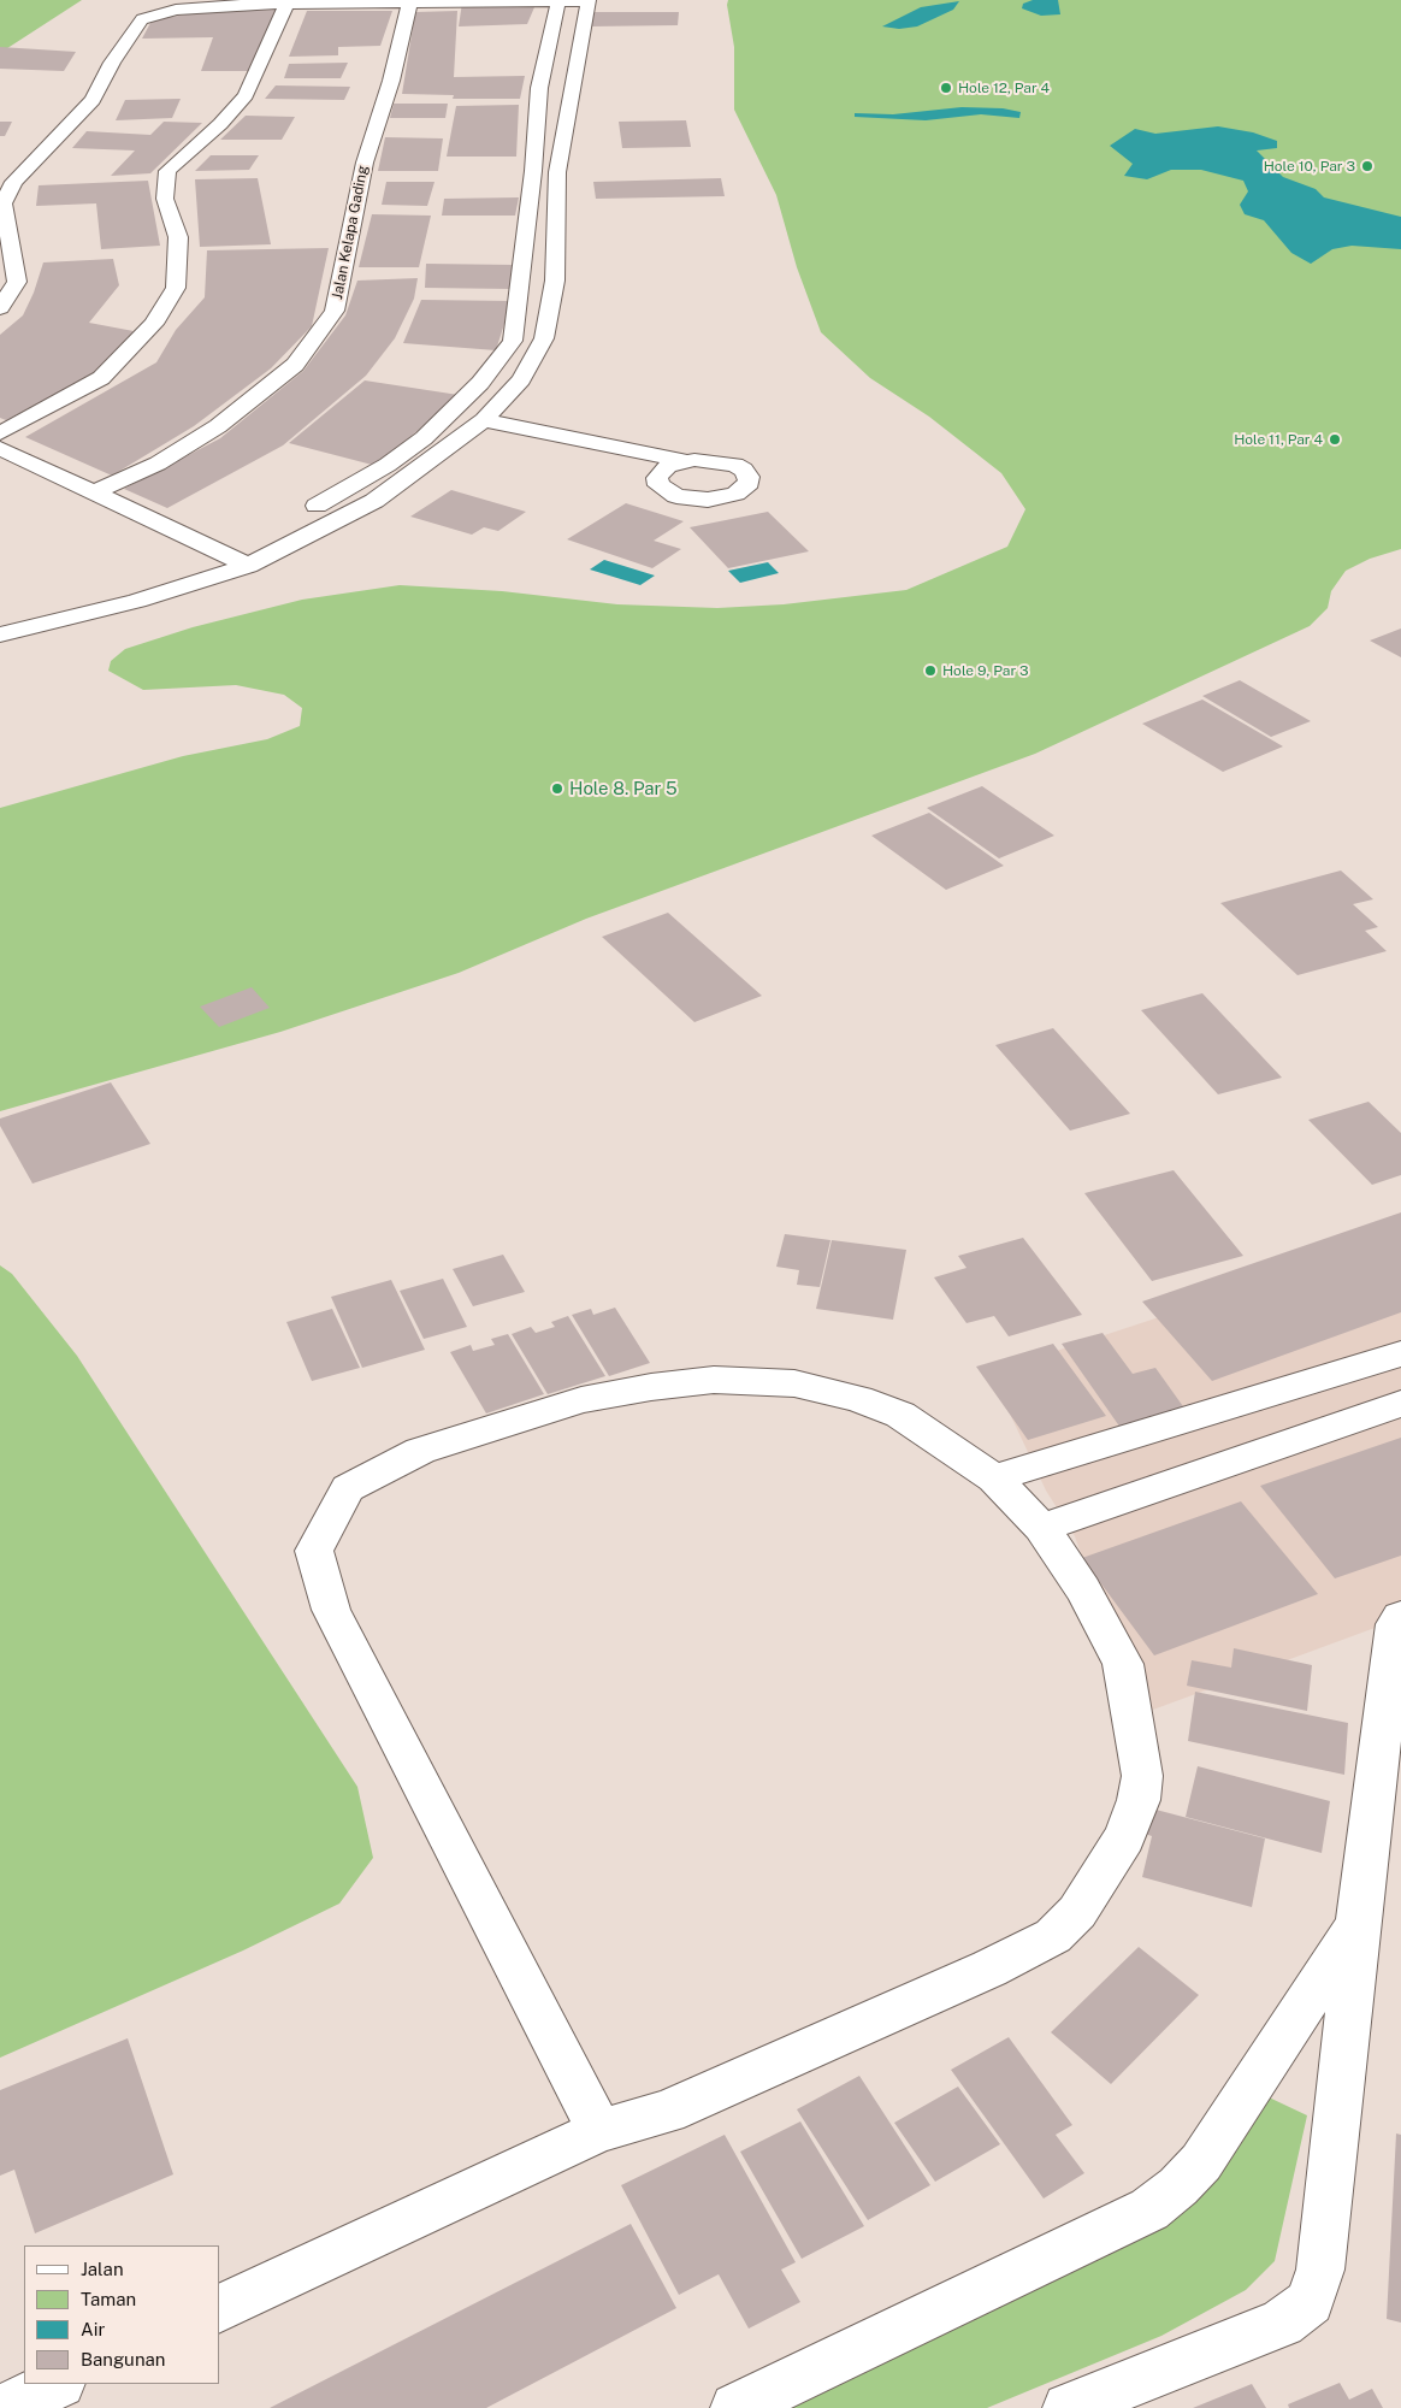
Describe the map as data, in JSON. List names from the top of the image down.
{
  "streets": {
    "street": ["Jalan Kelapa Gading"]
  },
  "places": [
    "Hole 12, Par 4",
    "Hole 10, Par 3",
    "Hole 11, Par 4",
    "Hole 9, Par 3",
    "Hole 8. Par 5"
  ],
  "legend": [
    "Jalan",
    "Taman",
    "Air",
    "Bangunan"
  ]
}
